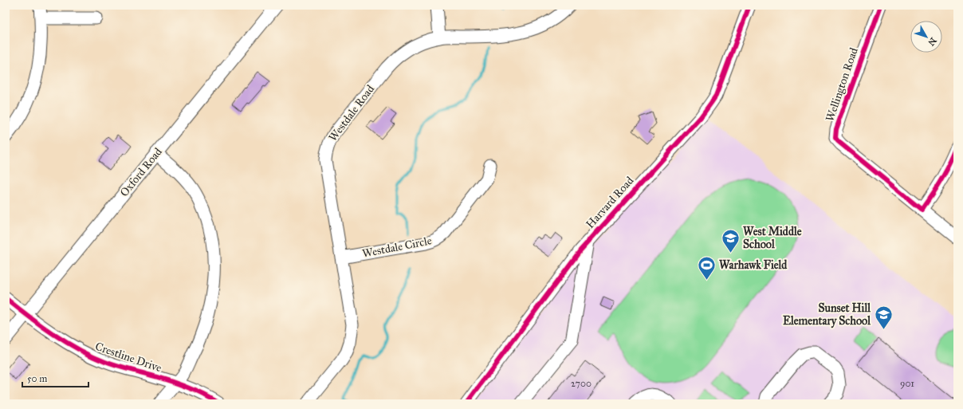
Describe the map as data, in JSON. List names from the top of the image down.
{
  "streets": {
    "street": [
      "Wellington Road",
      "Westdale Road",
      "Oxford Road",
      "Harvard Road",
      "Westdale Circle",
      "Crestline Drive"
    ]
  },
  "crossings": [
    ["Westdale Road", "Westdale Circle"],
    ["Oxford Road", "Crestline Drive"]
  ],
  "places": {
    "school or university": ["West Middle School", "Sunset Hill Elementary School"],
    "sports": ["Warhawk Field"]
  },
  "house_numbers": ["2700", "901"],
  "scale_bar": "50 m",
  "north": "bottom right"
}
